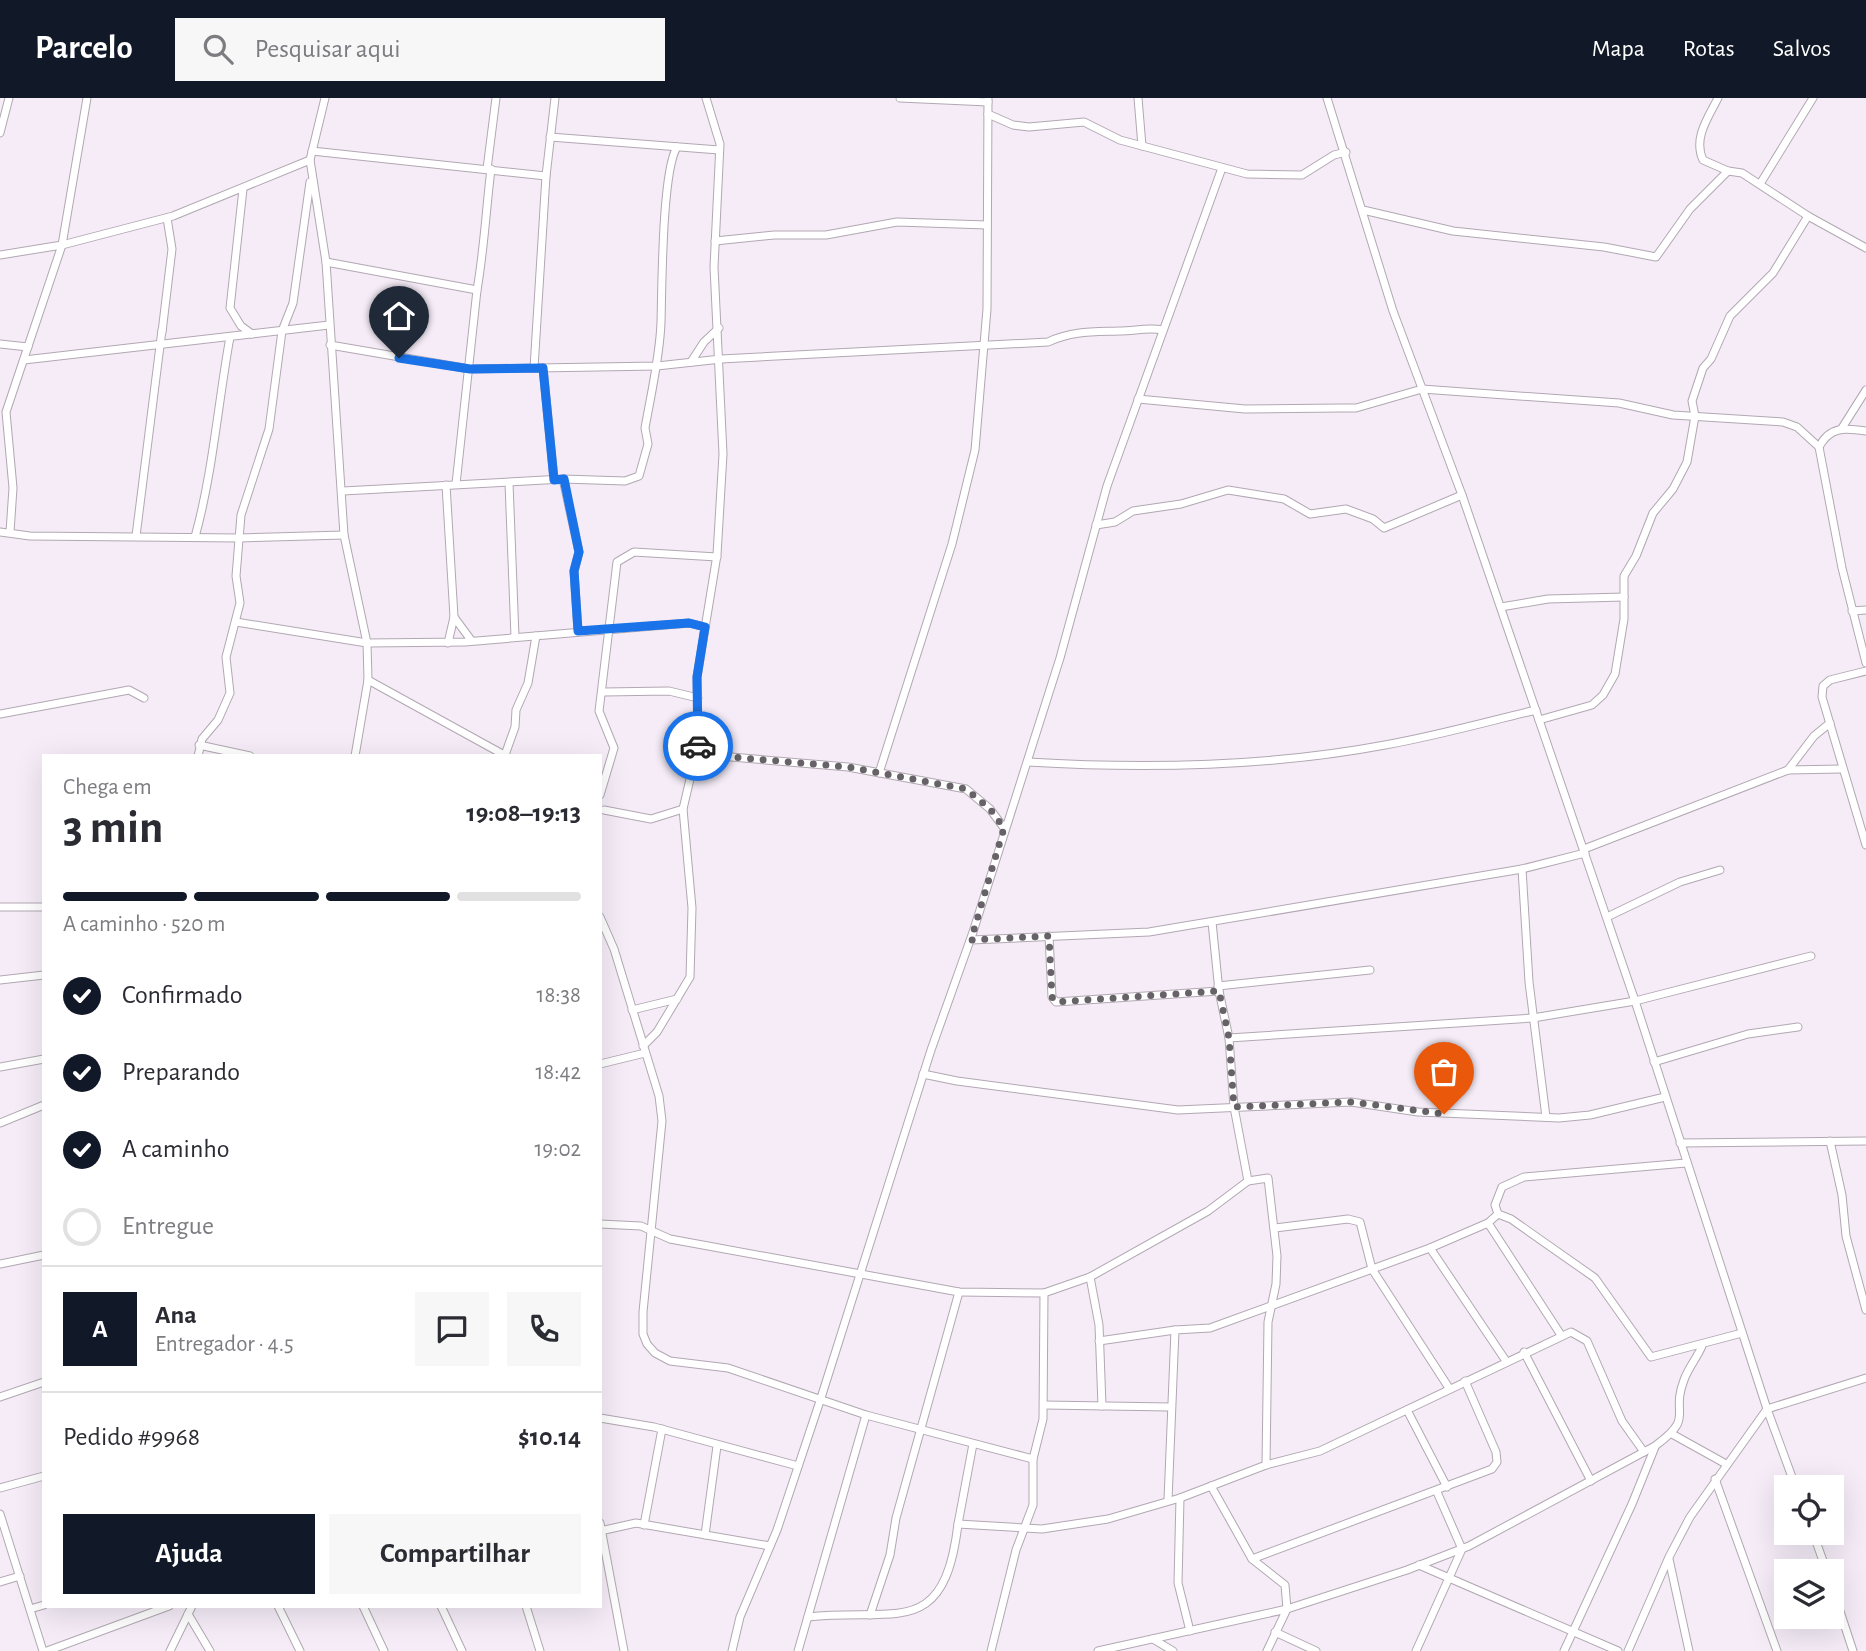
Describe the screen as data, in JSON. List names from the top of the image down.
{
  "page": {
    "header": "Parcelo",
    "search": "Pesquisar aqui",
    "nav": ["Mapa", "Rotas", "Salvos"],
    "heading": ["3 min", "Chega em", "19:08–19:13"],
    "panel": [
      "Ana",
      "Entregador · 4.5",
      "Pedido #9968",
      "$10.14"
    ],
    "bar": "A caminho · 520 m",
    "list": [
      ["Confirmado", "18:38"],
      ["Preparando", "18:42"],
      ["A caminho", "19:02"],
      "Entregue"
    ],
    "round": "A",
    "buttons": ["Ajuda", "Compartilhar"]
  }
}
